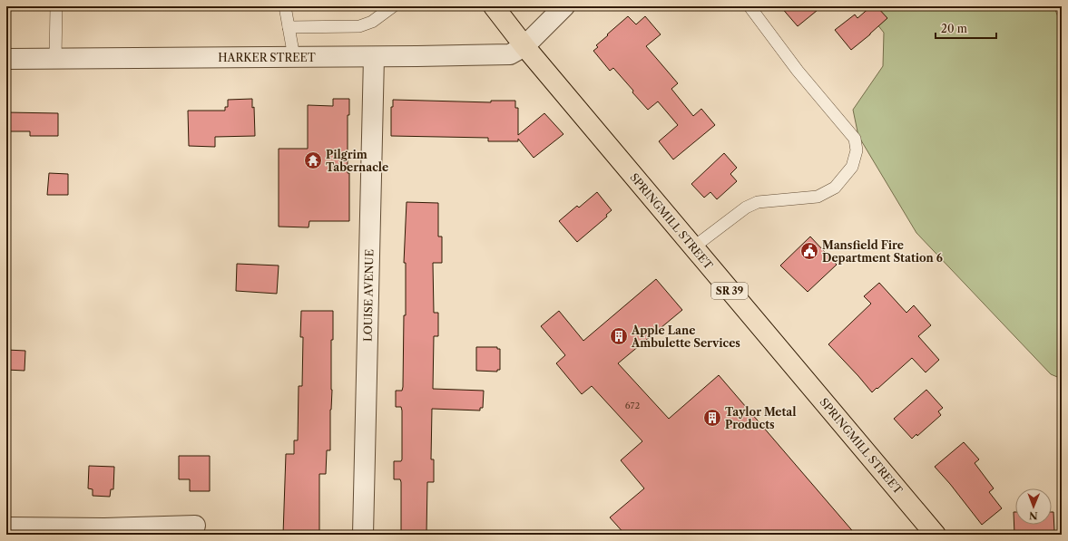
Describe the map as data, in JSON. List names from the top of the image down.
{
  "streets": {
    "main road": ["SPRINGMILL STREET", "SR 39"],
    "street": ["HARKER STREET", "LOUISE AVENUE"]
  },
  "crossings": [
    ["HARKER STREET", "SPRINGMILL STREET"],
    ["HARKER STREET", "LOUISE AVENUE"]
  ],
  "places": {
    "temple": ["Pilgrim Tabernacle"],
    "public building": ["Mansfield Fire Department Station 6"],
    "building": ["Apple Lane Ambulette Services", "Taylor Metal Products"]
  },
  "house_numbers": ["672"],
  "scale_bar": "20 m",
  "north": "bottom"
}
